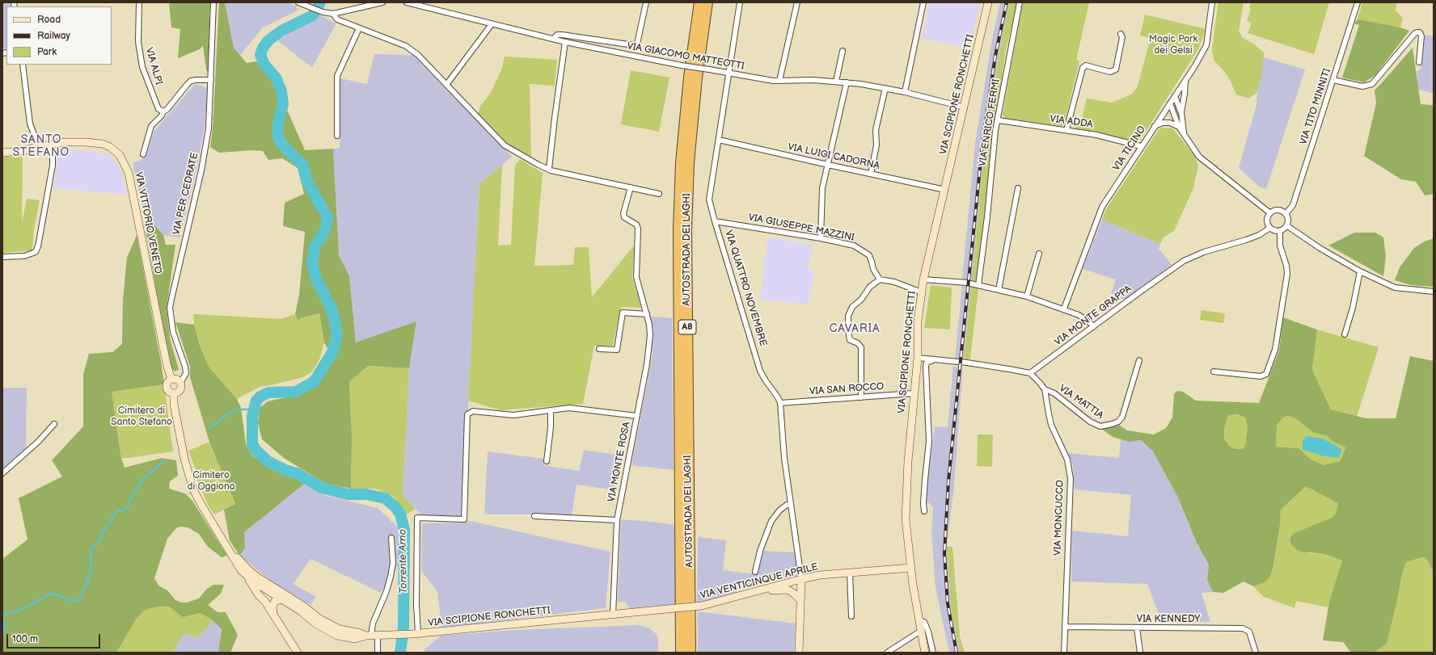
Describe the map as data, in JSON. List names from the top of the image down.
{
  "streets": {
    "highway": ["AUTOSTRADA DEI LAGHI", "A8"],
    "street": [
      "VIA GIACOMO MATTEOTTI",
      "VIA ALPI",
      "VIA SCIPIONE RONCHETTI",
      "VIA TITO MINNITI",
      "VIA ADDA",
      "VIA ENRICO FERMI",
      "VIA TICINO",
      "VIA LUIGI CADORNA",
      "VIA PER CEDRATE",
      "VIA VITTORIO VENETO",
      "VIA GIUSEPPE MAZZINI",
      "VIA QUATTRO NOVEMBRE",
      "VIA MONTE GRAPPA",
      "VIA SAN ROCCO",
      "VIA MATTIA",
      "VIA MONTE ROSA",
      "VIA MONCUCCO",
      "VIA VENTICINQUE APRILE",
      "VIA KENNEDY"
    ]
  },
  "crossings": [
    ["VIA GIACOMO MATTEOTTI", "VIA SCIPIONE RONCHETTI"],
    ["VIA GIACOMO MATTEOTTI", "VIA QUATTRO NOVEMBRE"],
    ["VIA SCIPIONE RONCHETTI", "VIA LUIGI CADORNA"],
    ["VIA SCIPIONE RONCHETTI", "VIA VITTORIO VENETO"],
    ["VIA SCIPIONE RONCHETTI", "VIA SAN ROCCO"],
    ["VIA SCIPIONE RONCHETTI", "VIA MONTE ROSA"],
    ["VIA SCIPIONE RONCHETTI", "VIA VENTICINQUE APRILE"],
    ["VIA TITO MINNITI", "VIA MONTE GRAPPA"],
    ["VIA ADDA", "VIA ENRICO FERMI"],
    ["VIA ADDA", "VIA TICINO"],
    ["VIA LUIGI CADORNA", "VIA QUATTRO NOVEMBRE"],
    ["VIA PER CEDRATE", "VIA VITTORIO VENETO"],
    ["VIA GIUSEPPE MAZZINI", "VIA QUATTRO NOVEMBRE"],
    ["VIA QUATTRO NOVEMBRE", "VIA SAN ROCCO"],
    ["VIA QUATTRO NOVEMBRE", "VIA VENTICINQUE APRILE"],
    ["VIA MATTIA", "VIA MONCUCCO"],
    ["VIA MONTE ROSA", "VIA VENTICINQUE APRILE"],
    ["VIA MONCUCCO", "VIA KENNEDY"]
  ],
  "districts": ["SANTO STEFANO", "CAVARIA"],
  "water": ["Torrente Arno"],
  "parks": ["Magic Park dei Gelsi", "Cimitero di Santo Stefano", "Cimitero di Oggiona"],
  "legend": ["Road", "Railway", "Park"],
  "scale_bar": "100 m"
}
